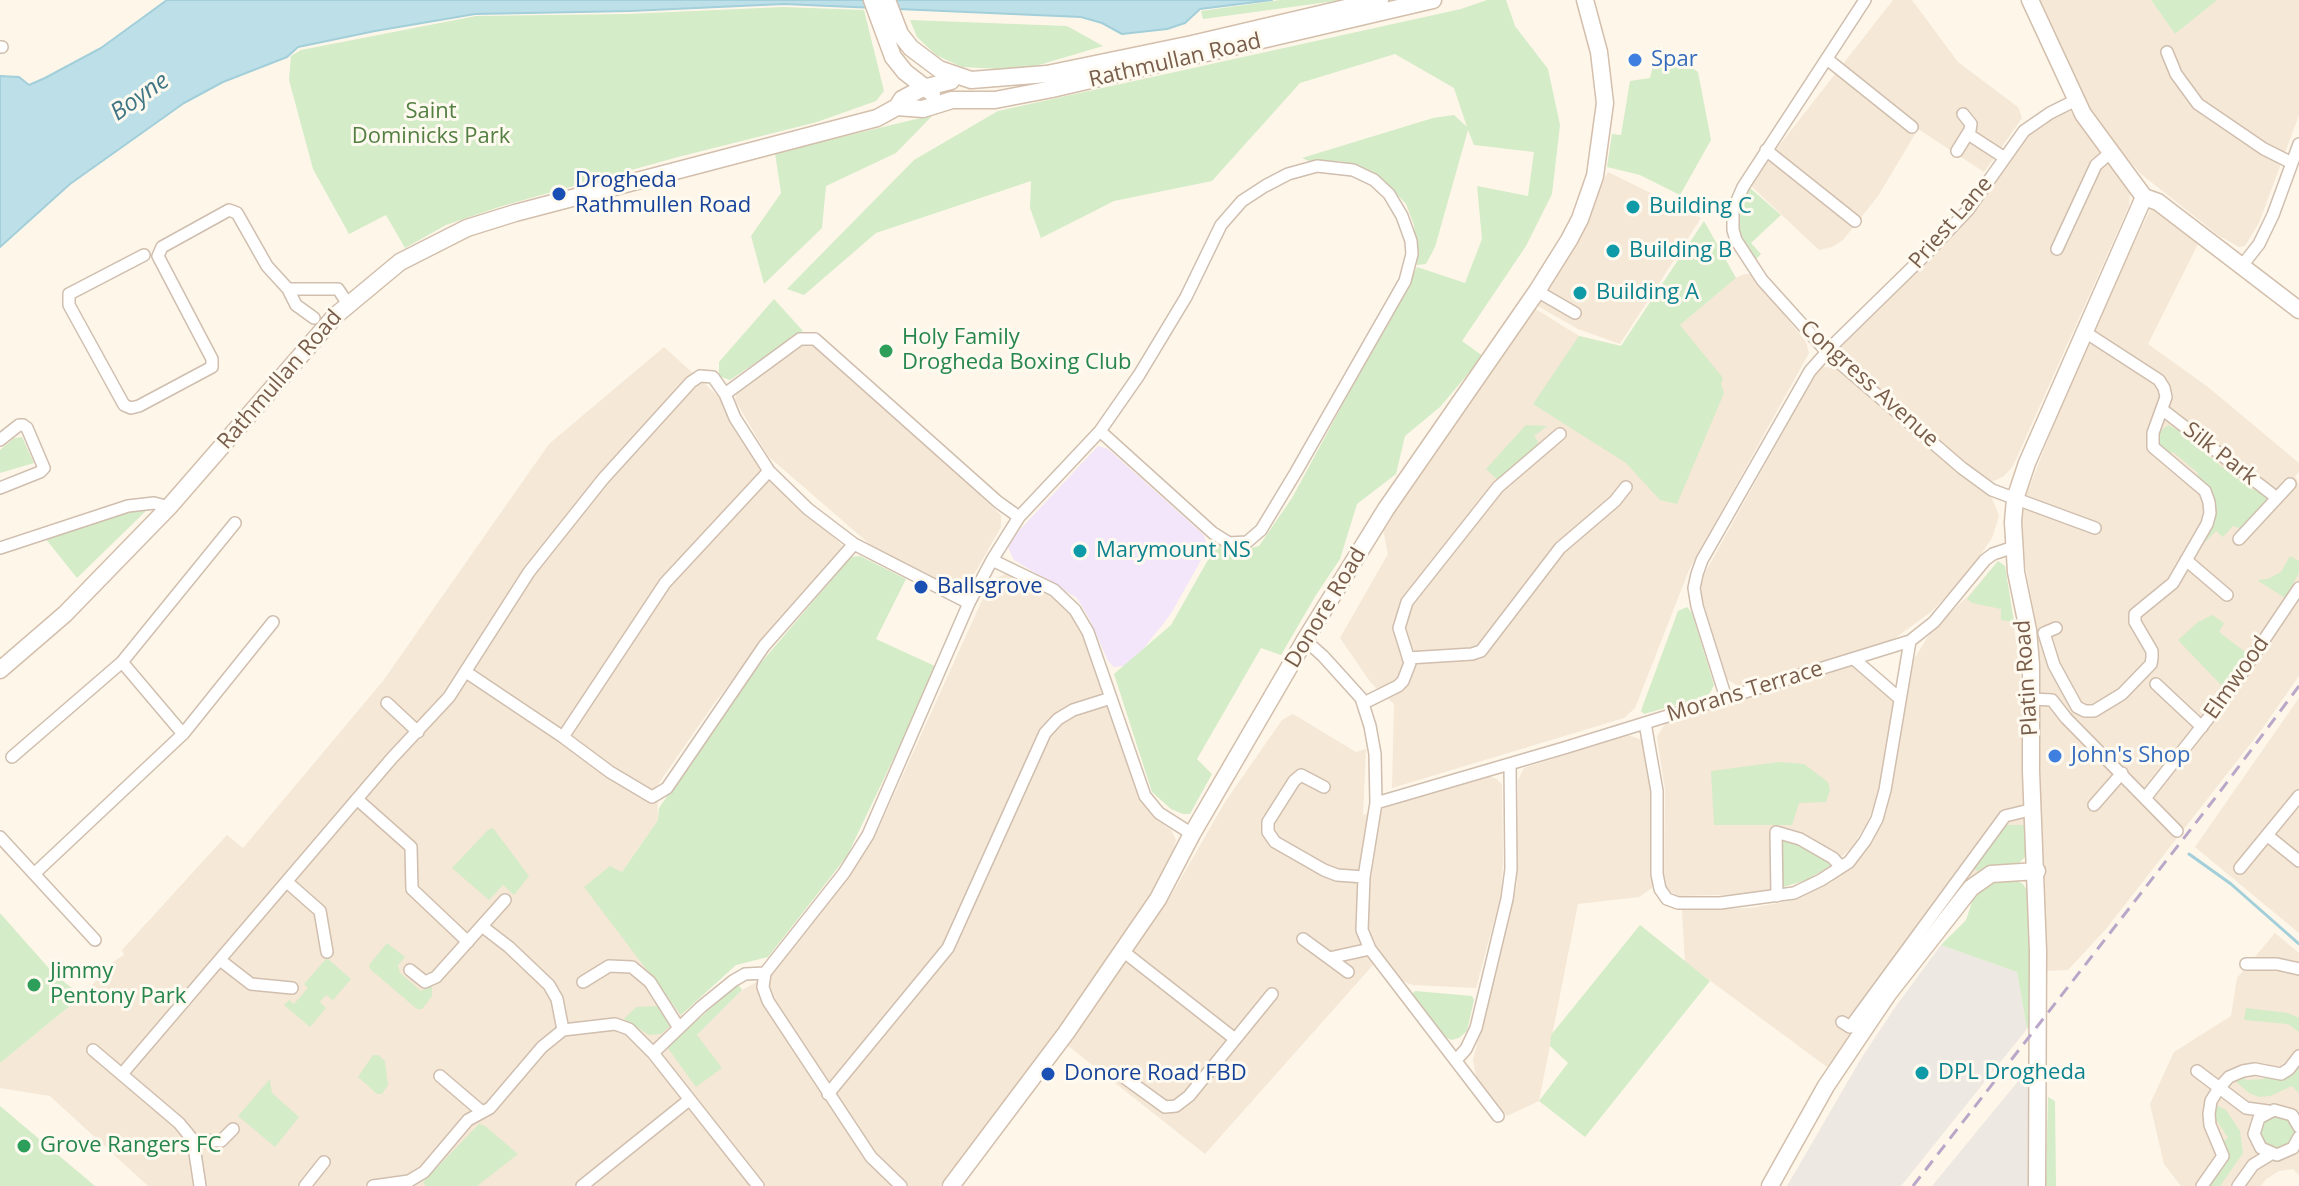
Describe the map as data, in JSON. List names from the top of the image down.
{
  "streets": {
    "street": [
      "Rathmullan Road",
      "Priest Lane",
      "Congress Avenue",
      "Silk Park",
      "Donore Road",
      "Platin Road",
      "Elmwood",
      "Morans Terrace"
    ]
  },
  "crossings": [
    ["Priest Lane", "Congress Avenue"],
    ["Priest Lane", "Morans Terrace"],
    ["Congress Avenue", "Platin Road"],
    ["Silk Park", "Platin Road"],
    ["Platin Road", "Morans Terrace"]
  ],
  "water": ["Boyne"],
  "parks": ["Saint Dominicks Park"],
  "places": [
    "Spar",
    "Drogheda Rathmullen Road",
    "Building C",
    "Building B",
    "Building A",
    "Holy Family Drogheda Boxing Club",
    "Marymount NS",
    "Ballsgrove",
    "John's Shop",
    "Jimmy Pentony Park",
    "DPL Drogheda",
    "Donore Road FBD",
    "Grove Rangers FC"
  ]
}
